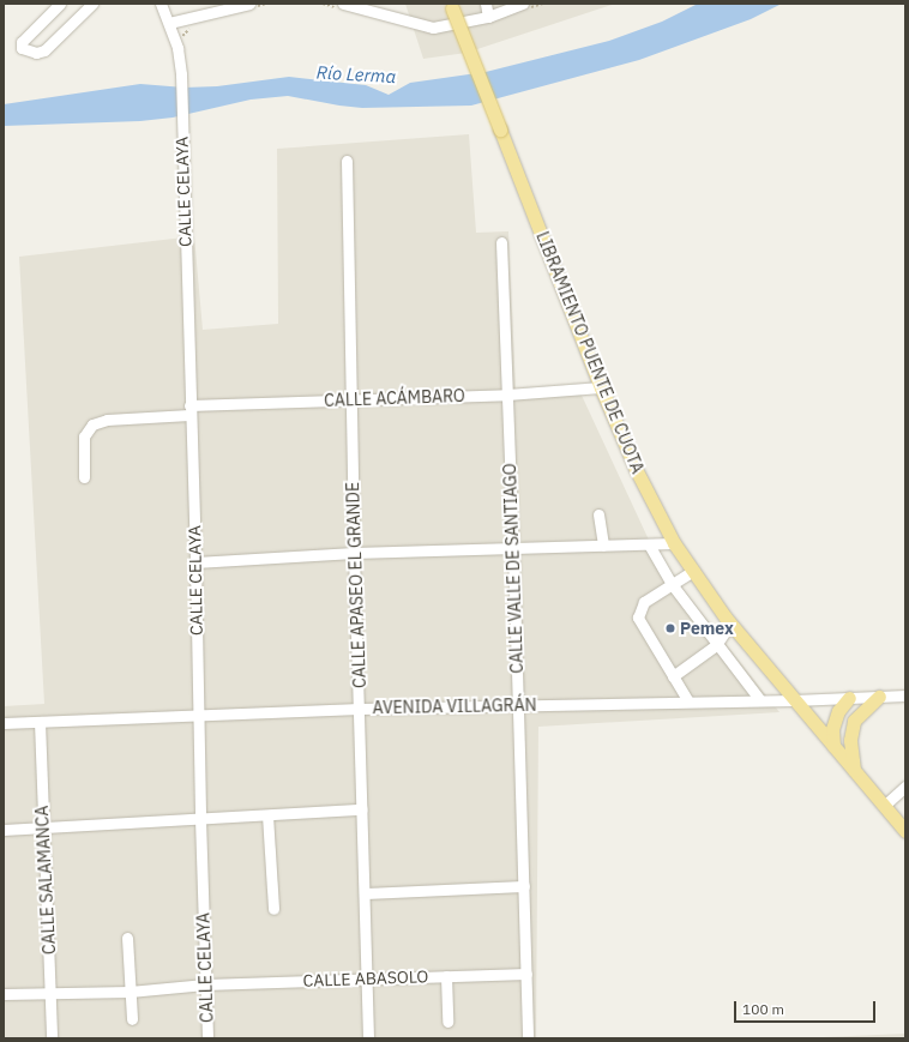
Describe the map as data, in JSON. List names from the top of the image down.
{
  "streets": {
    "main road": ["LIBRAMIENTO PUENTE DE CUOTA"],
    "street": [
      "CALLE CELAYA",
      "CALLE ACÁMBARO",
      "CALLE VALLE DE SANTIAGO",
      "CALLE APASEO EL GRANDE",
      "AVENIDA VILLAGRÁN",
      "CALLE SALAMANCA",
      "CALLE ABASOLO"
    ]
  },
  "crossings": [
    ["CALLE CELAYA", "CALLE ACÁMBARO"],
    ["CALLE CELAYA", "AVENIDA VILLAGRÁN"],
    ["CALLE CELAYA", "CALLE ABASOLO"],
    ["LIBRAMIENTO PUENTE DE CUOTA", "CALLE ACÁMBARO"],
    ["LIBRAMIENTO PUENTE DE CUOTA", "AVENIDA VILLAGRÁN"],
    ["CALLE ACÁMBARO", "CALLE VALLE DE SANTIAGO"],
    ["CALLE ACÁMBARO", "CALLE APASEO EL GRANDE"],
    ["CALLE VALLE DE SANTIAGO", "AVENIDA VILLAGRÁN"],
    ["CALLE VALLE DE SANTIAGO", "CALLE ABASOLO"],
    ["CALLE APASEO EL GRANDE", "AVENIDA VILLAGRÁN"],
    ["CALLE APASEO EL GRANDE", "CALLE ABASOLO"],
    ["AVENIDA VILLAGRÁN", "CALLE SALAMANCA"],
    ["CALLE SALAMANCA", "CALLE ABASOLO"]
  ],
  "water": ["Río Lerma"],
  "places": ["Pemex"],
  "scale_bar": "100 m"
}
